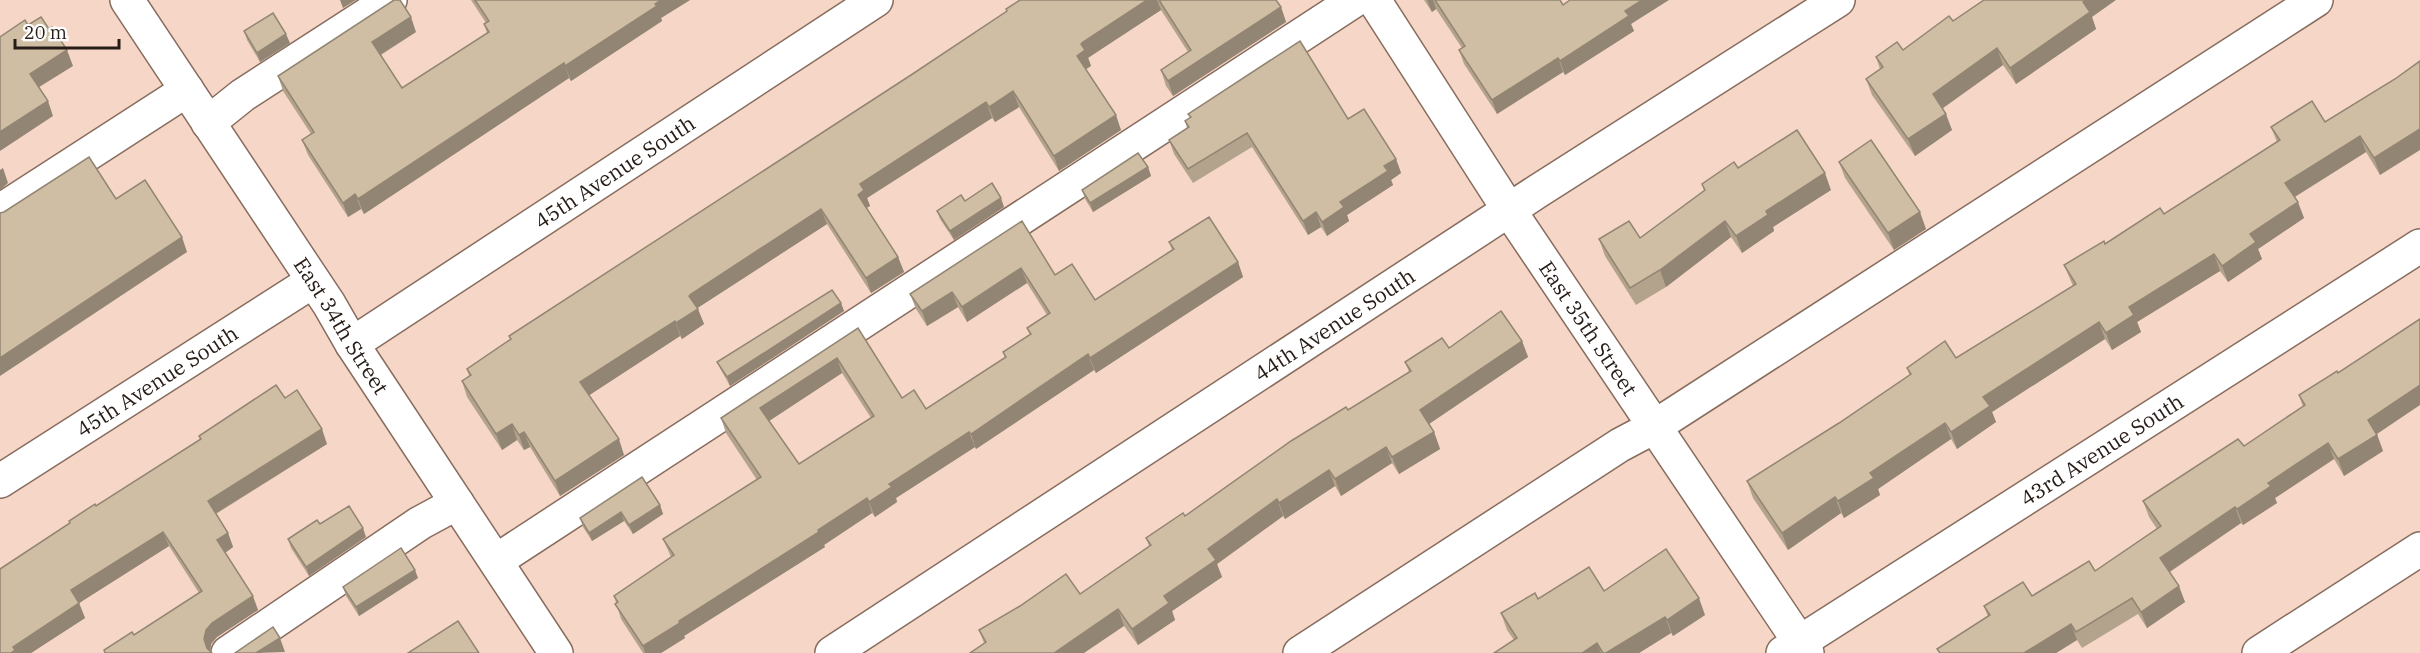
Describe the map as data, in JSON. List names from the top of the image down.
{
  "streets": {
    "street": [
      "45th Avenue South",
      "44th Avenue South",
      "East 34th Street",
      "East 35th Street",
      "43rd Avenue South"
    ]
  },
  "crossings": [
    ["45th Avenue South", "East 34th Street"],
    ["44th Avenue South", "East 35th Street"],
    ["East 35th Street", "43rd Avenue South"]
  ],
  "scale_bar": "20 m"
}
